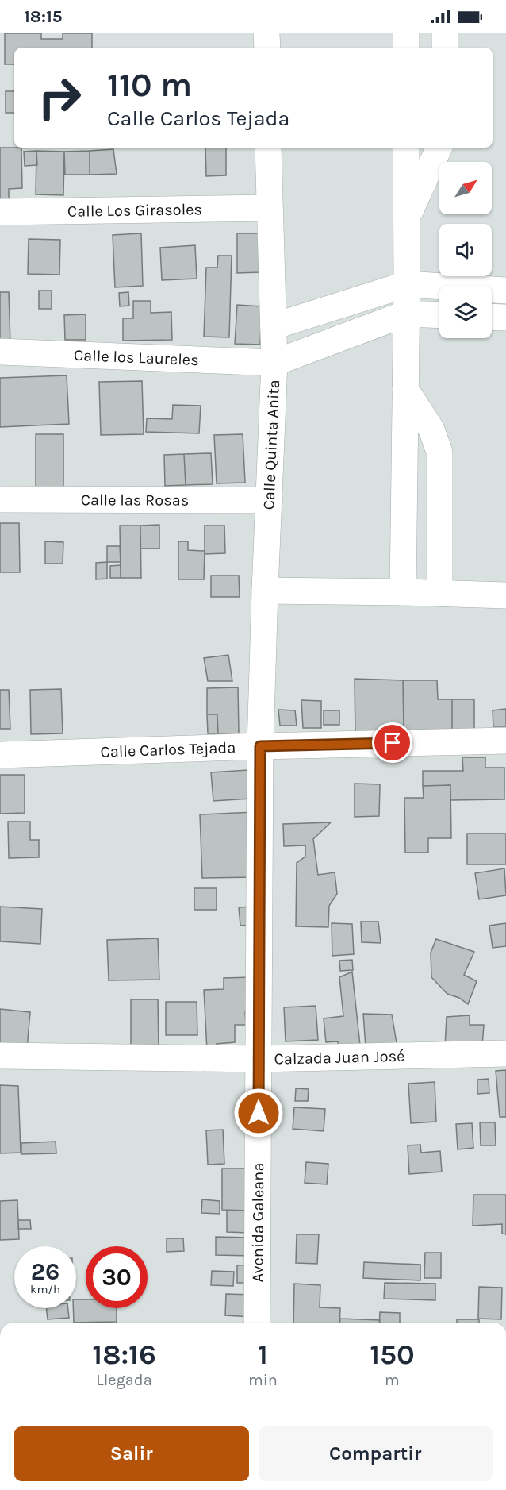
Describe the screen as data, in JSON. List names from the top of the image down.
{
  "streets": {
    "street": [
      "Calle Los Girasoles",
      "Calle los Laureles",
      "Calle Quinta Anita",
      "Calle las Rosas",
      "Calle Carlos Tejada",
      "Calzada Juan José",
      "Avenida Galeana"
    ]
  },
  "crossings": [
    ["Calle Los Girasoles", "Calle Quinta Anita"],
    ["Calle los Laureles", "Calle Quinta Anita"],
    ["Calle Quinta Anita", "Calle las Rosas"],
    ["Calle Quinta Anita", "Calle Carlos Tejada"],
    ["Calle Quinta Anita", "Avenida Galeana"],
    ["Calle Carlos Tejada", "Avenida Galeana"],
    ["Calzada Juan José", "Avenida Galeana"]
  ],
  "north": "top right",
  "page": {
    "status": "18:15",
    "turn": ["110 m", "Calle Carlos Tejada"],
    "speed": "26 km/h",
    "limit": "30",
    "eta": [
      "18:16",
      "Llegada",
      "1",
      "min",
      "150",
      "m"
    ],
    "buttons": ["Salir", "Compartir"]
  }
}
